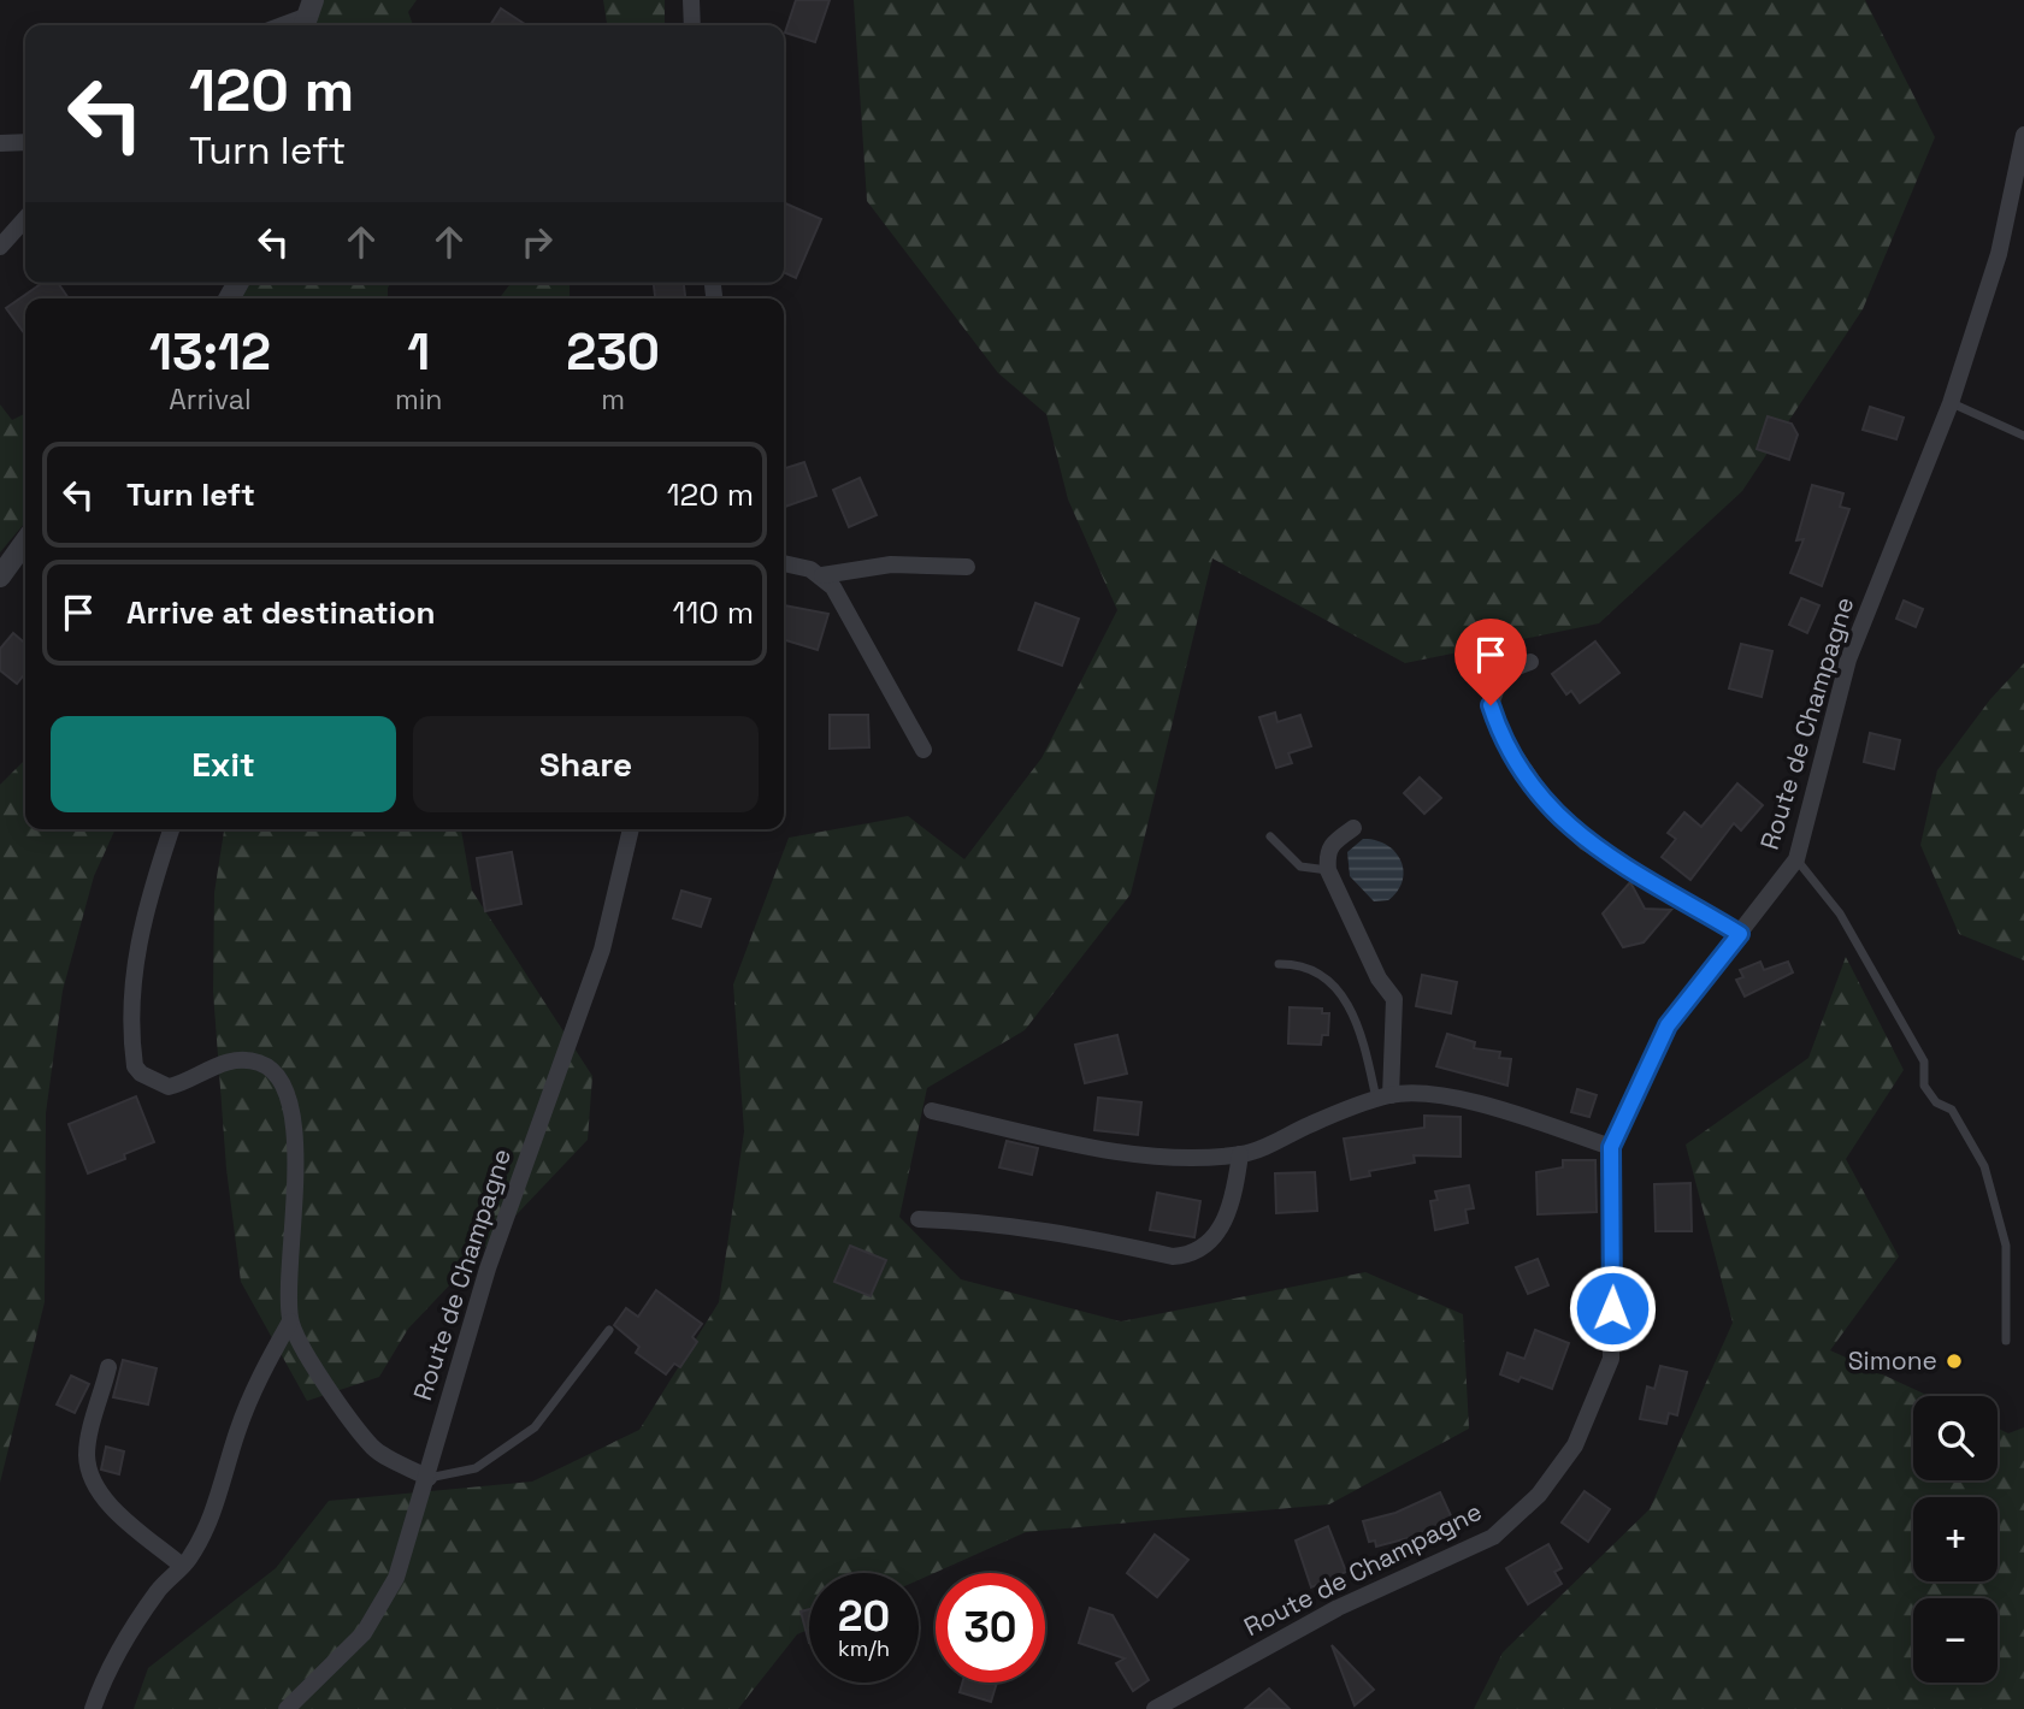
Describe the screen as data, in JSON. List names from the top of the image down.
{
  "streets": {
    "street": ["Route de Champagne"]
  },
  "places": ["Simone"],
  "page": {
    "turn": ["120 m", "Turn left"],
    "eta": [
      "13:12",
      "Arrival",
      "1",
      "min",
      "230",
      "m"
    ],
    "list": [
      {
        "name": "Turn left",
        "value": "120 m"
      },
      {
        "name": "Arrive at destination",
        "value": "110 m"
      }
    ],
    "buttons": ["Exit", "Share"],
    "map_buttons": ["+", "−"],
    "speed": "20 km/h",
    "limit": "30"
  }
}
